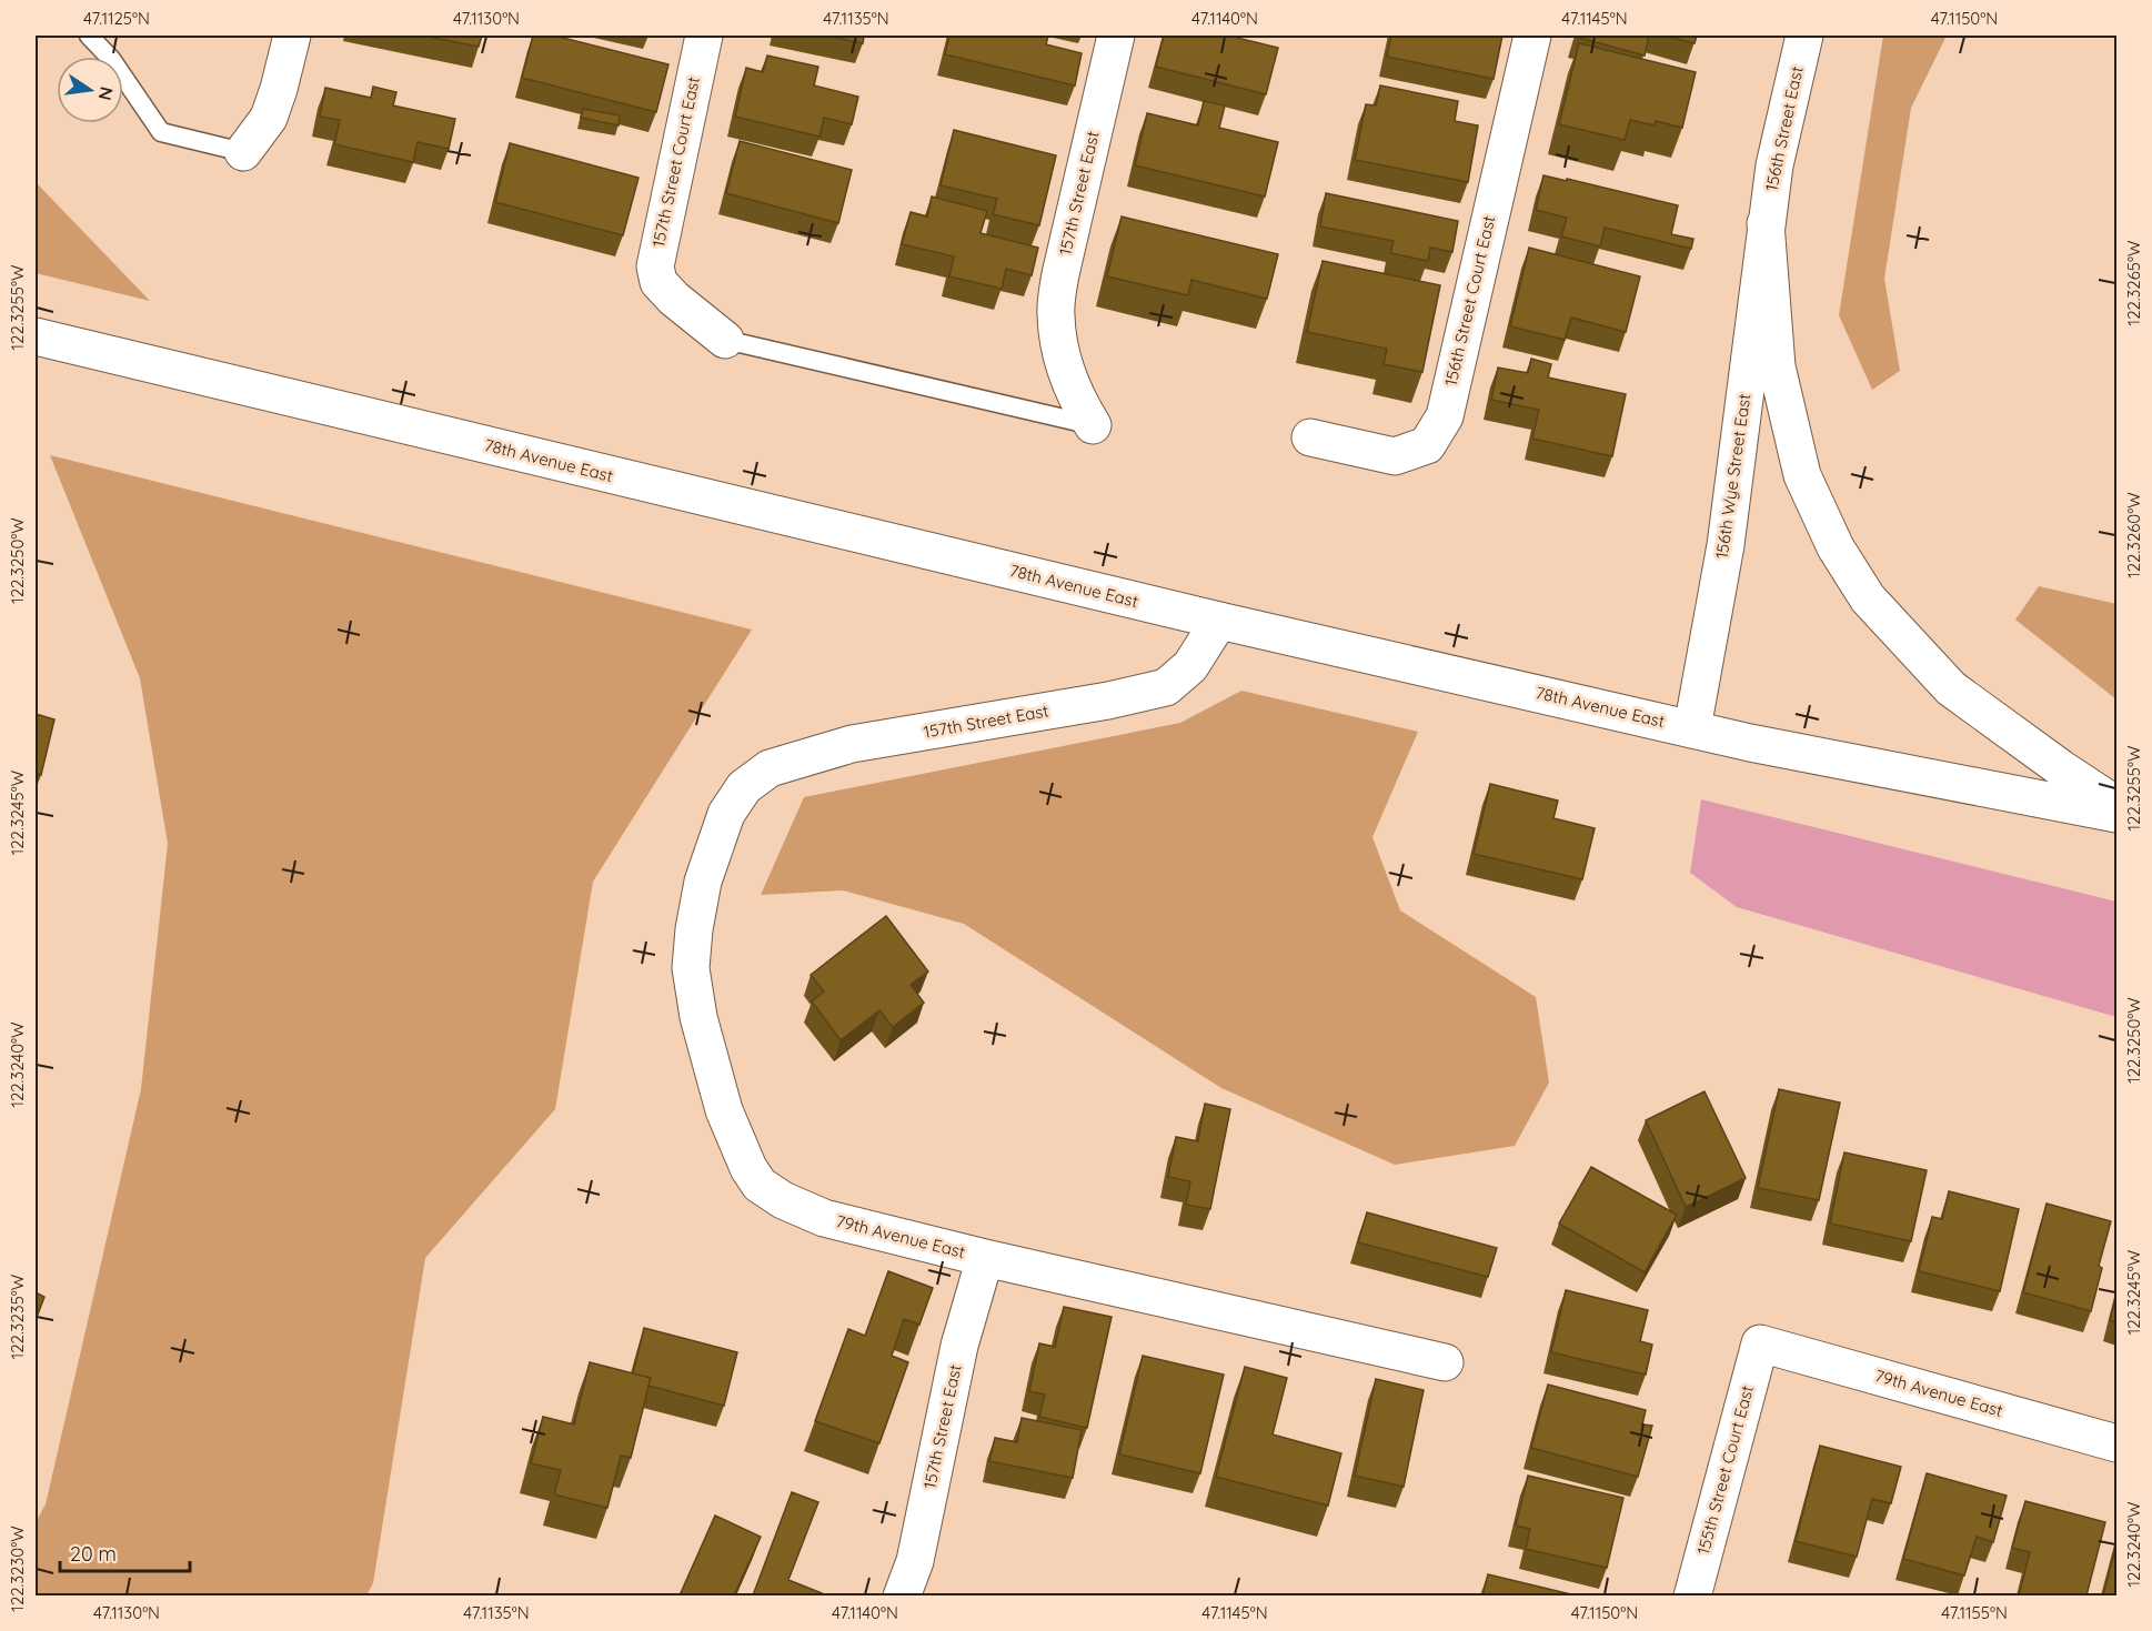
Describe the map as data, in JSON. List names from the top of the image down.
{
  "streets": {
    "street": [
      "156th Street East",
      "157th Street Court East",
      "157th Street East",
      "156th Street Court East",
      "78th Avenue East",
      "156th Wye Street East",
      "79th Avenue East",
      "155th Street Court East"
    ]
  },
  "crossings": [
    ["156th Street East", "156th Wye Street East"],
    ["157th Street East", "78th Avenue East"],
    ["157th Street East", "79th Avenue East"],
    ["78th Avenue East", "156th Wye Street East"],
    ["79th Avenue East", "155th Street Court East"]
  ],
  "scale_bar": "20 m",
  "north": "right",
  "coordinates": [
    "47.1125°N",
    "47.1130°N",
    "47.1135°N",
    "47.1140°N",
    "47.1145°N",
    "47.1150°N",
    "122.3265°W",
    "122.3255°W",
    "122.3260°W",
    "122.3250°W",
    "122.3245°W",
    "122.3240°W",
    "122.3235°W",
    "122.3230°W",
    "47.1155°N"
  ]
}
